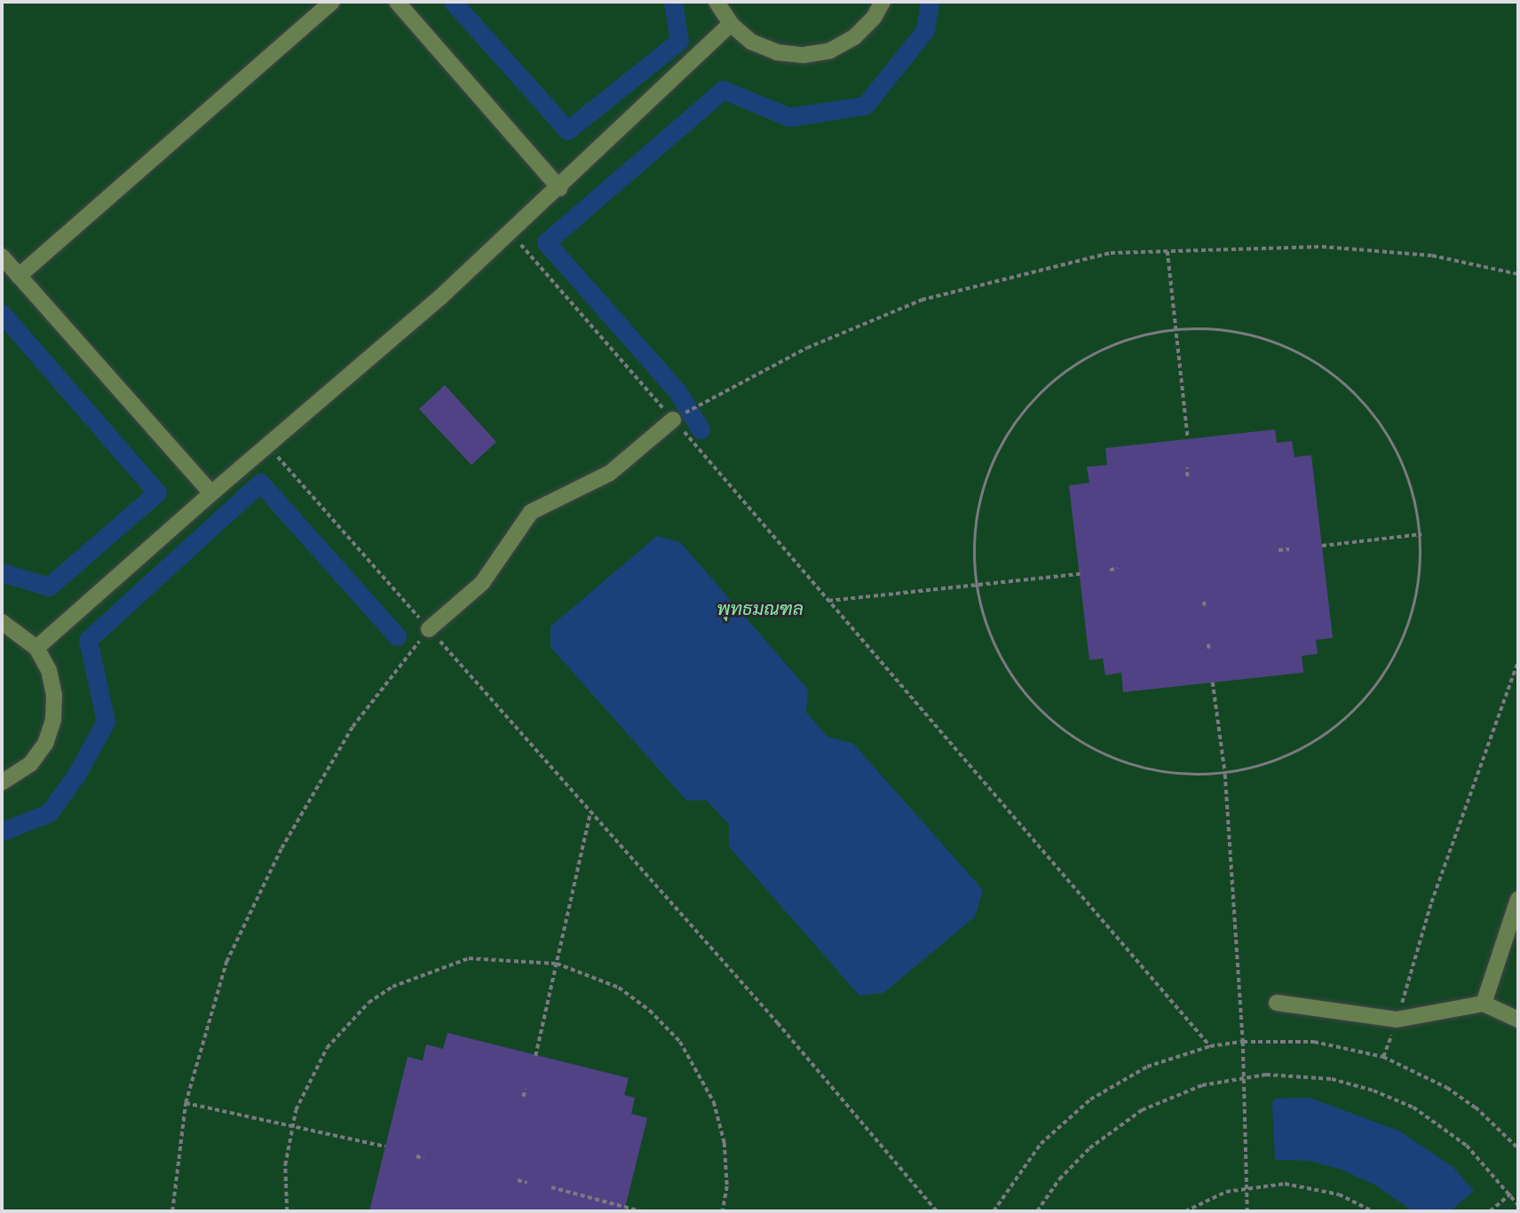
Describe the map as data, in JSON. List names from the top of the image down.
{
  "parks": ["พุทธมณฑล"]
}
